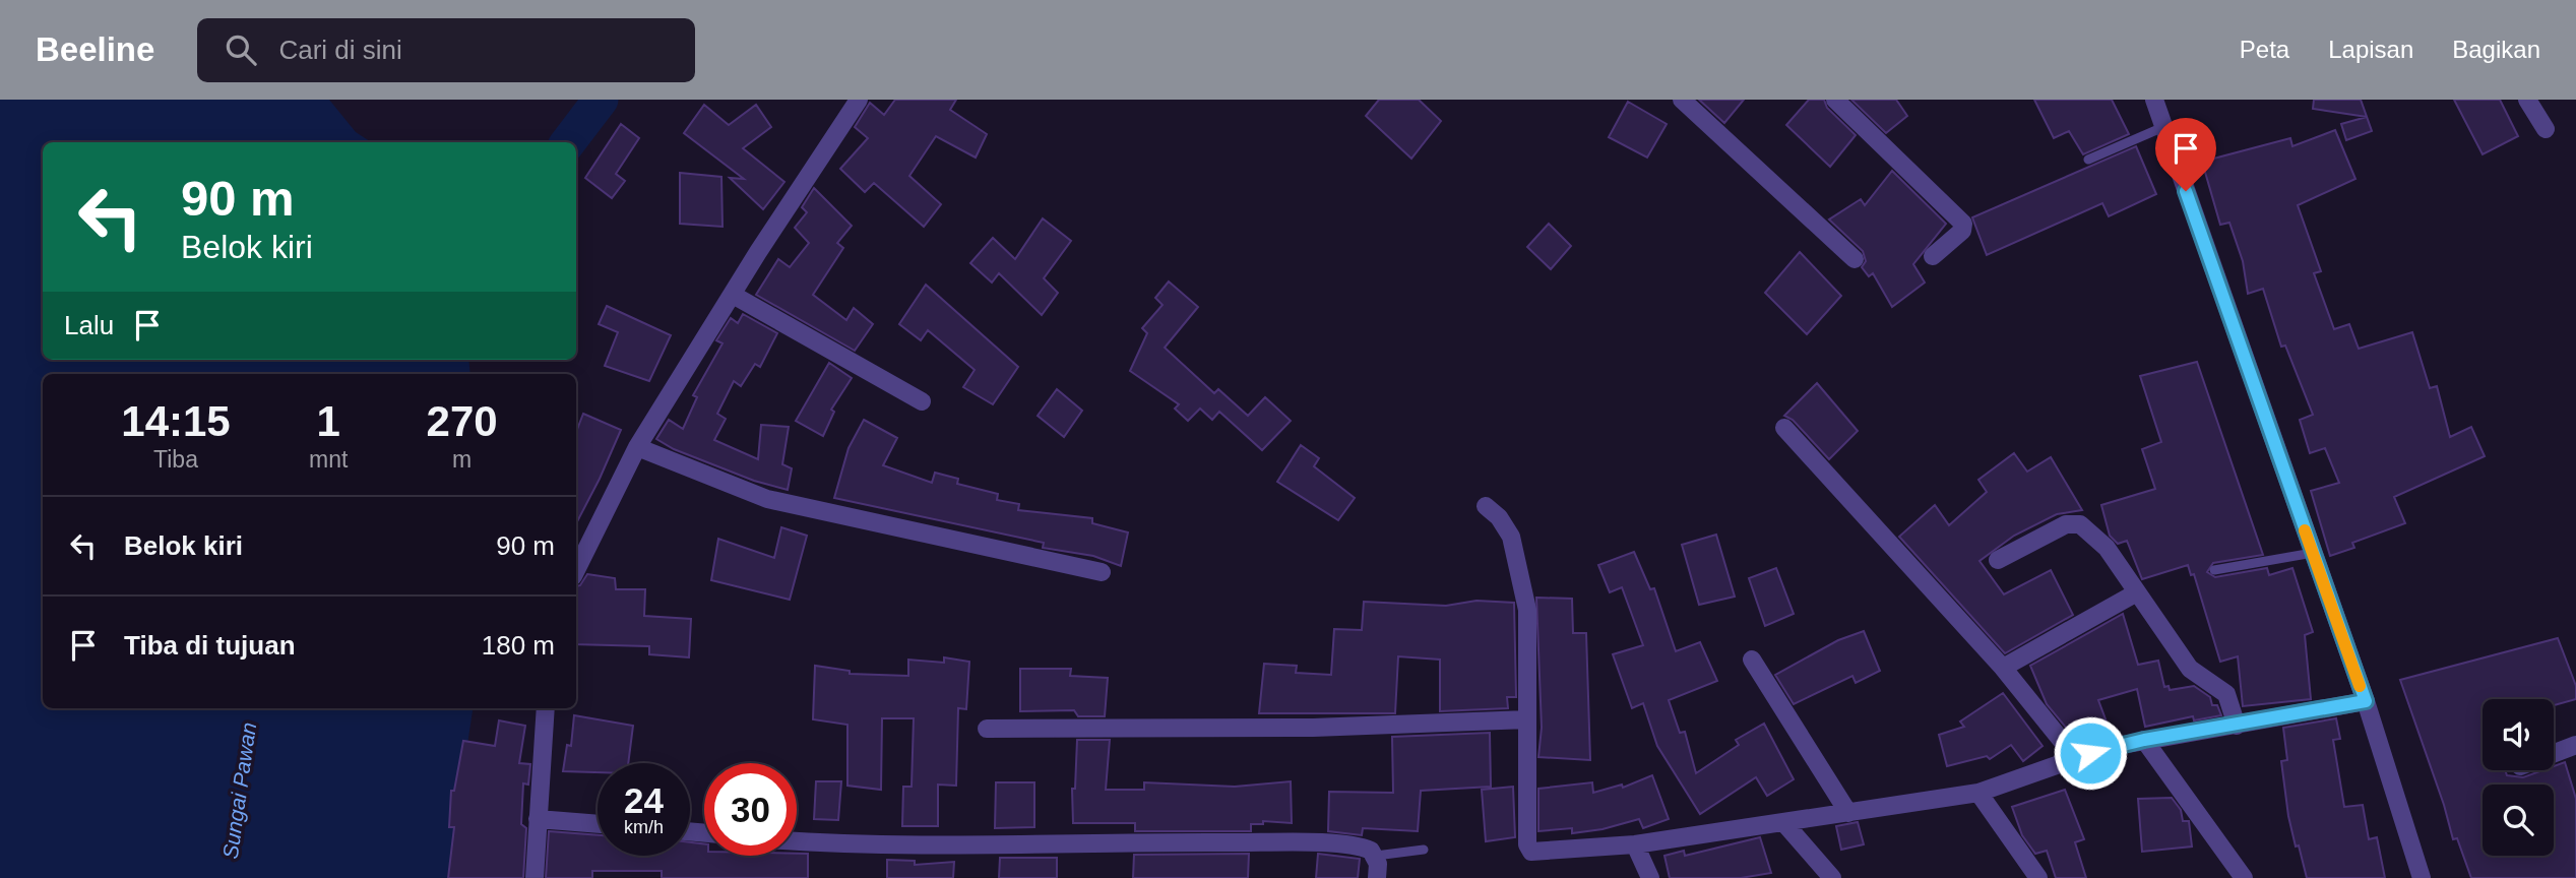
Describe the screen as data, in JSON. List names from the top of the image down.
{
  "water": ["Sungai Pawan"],
  "page": {
    "header": "Beeline",
    "search": "Cari di sini",
    "nav": ["Peta", "Lapisan", "Bagikan"],
    "turn": ["90 m", "Belok kiri"],
    "then": "Lalu",
    "eta": [
      "14:15",
      "Tiba",
      "1",
      "mnt",
      "270",
      "m"
    ],
    "list": [
      {
        "name": "Belok kiri",
        "value": "90 m"
      },
      {
        "name": "Tiba di tujuan",
        "value": "180 m"
      }
    ],
    "speed": "24 km/h",
    "limit": "30"
  }
}
